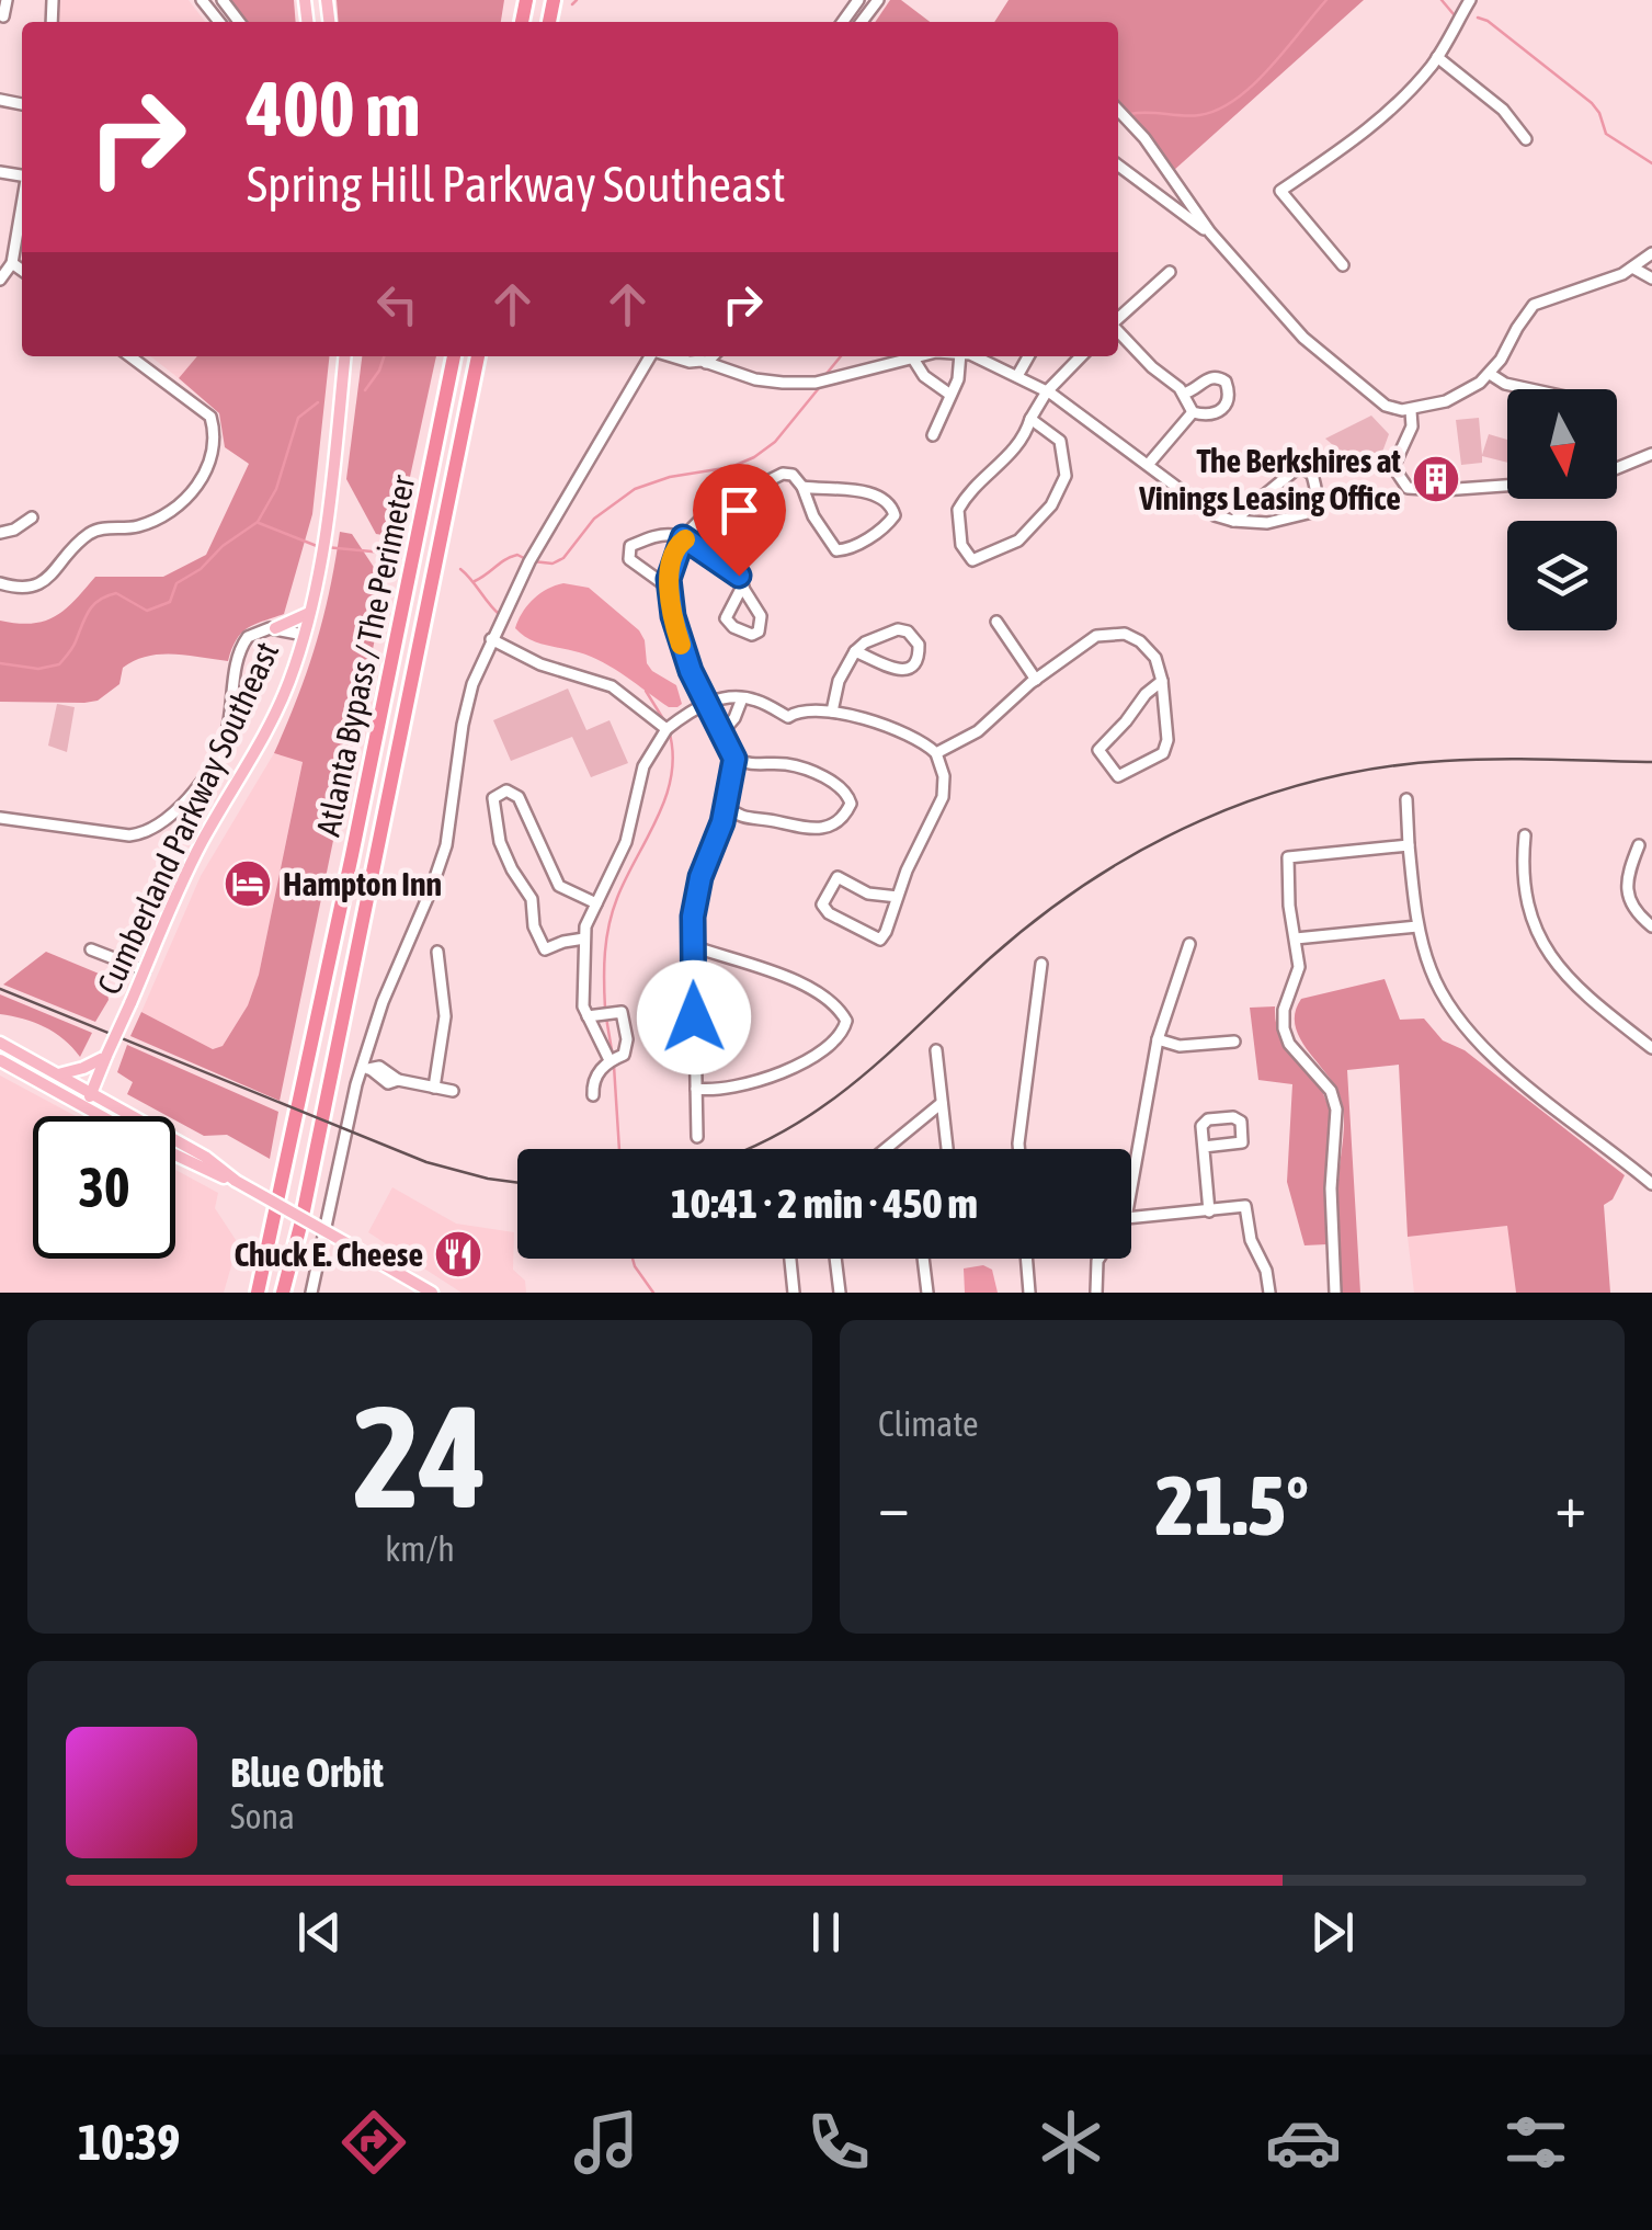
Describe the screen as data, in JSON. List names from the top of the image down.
{
  "streets": {
    "highway": ["Atlanta Bypass / The Perimeter"],
    "main road": ["Cumberland Parkway Southeast"]
  },
  "places": {
    "building": ["The Berkshires at Vinings Leasing Office"],
    "hotel": ["Hampton Inn"],
    "restaurant": ["Chuck E. Cheese"]
  },
  "north": "bottom",
  "page": {
    "turn": ["400 m", "Spring Hill Parkway Southeast"],
    "limit": "30",
    "trip": "10:41 · 2 min · 450 m",
    "tile": [
      ["24", "km/h"],
      "Climate"
    ],
    "heat": ["−", "21.5°", "+"],
    "song": ["Blue Orbit", "Sona"],
    "tabs": "10:39"
  }
}
